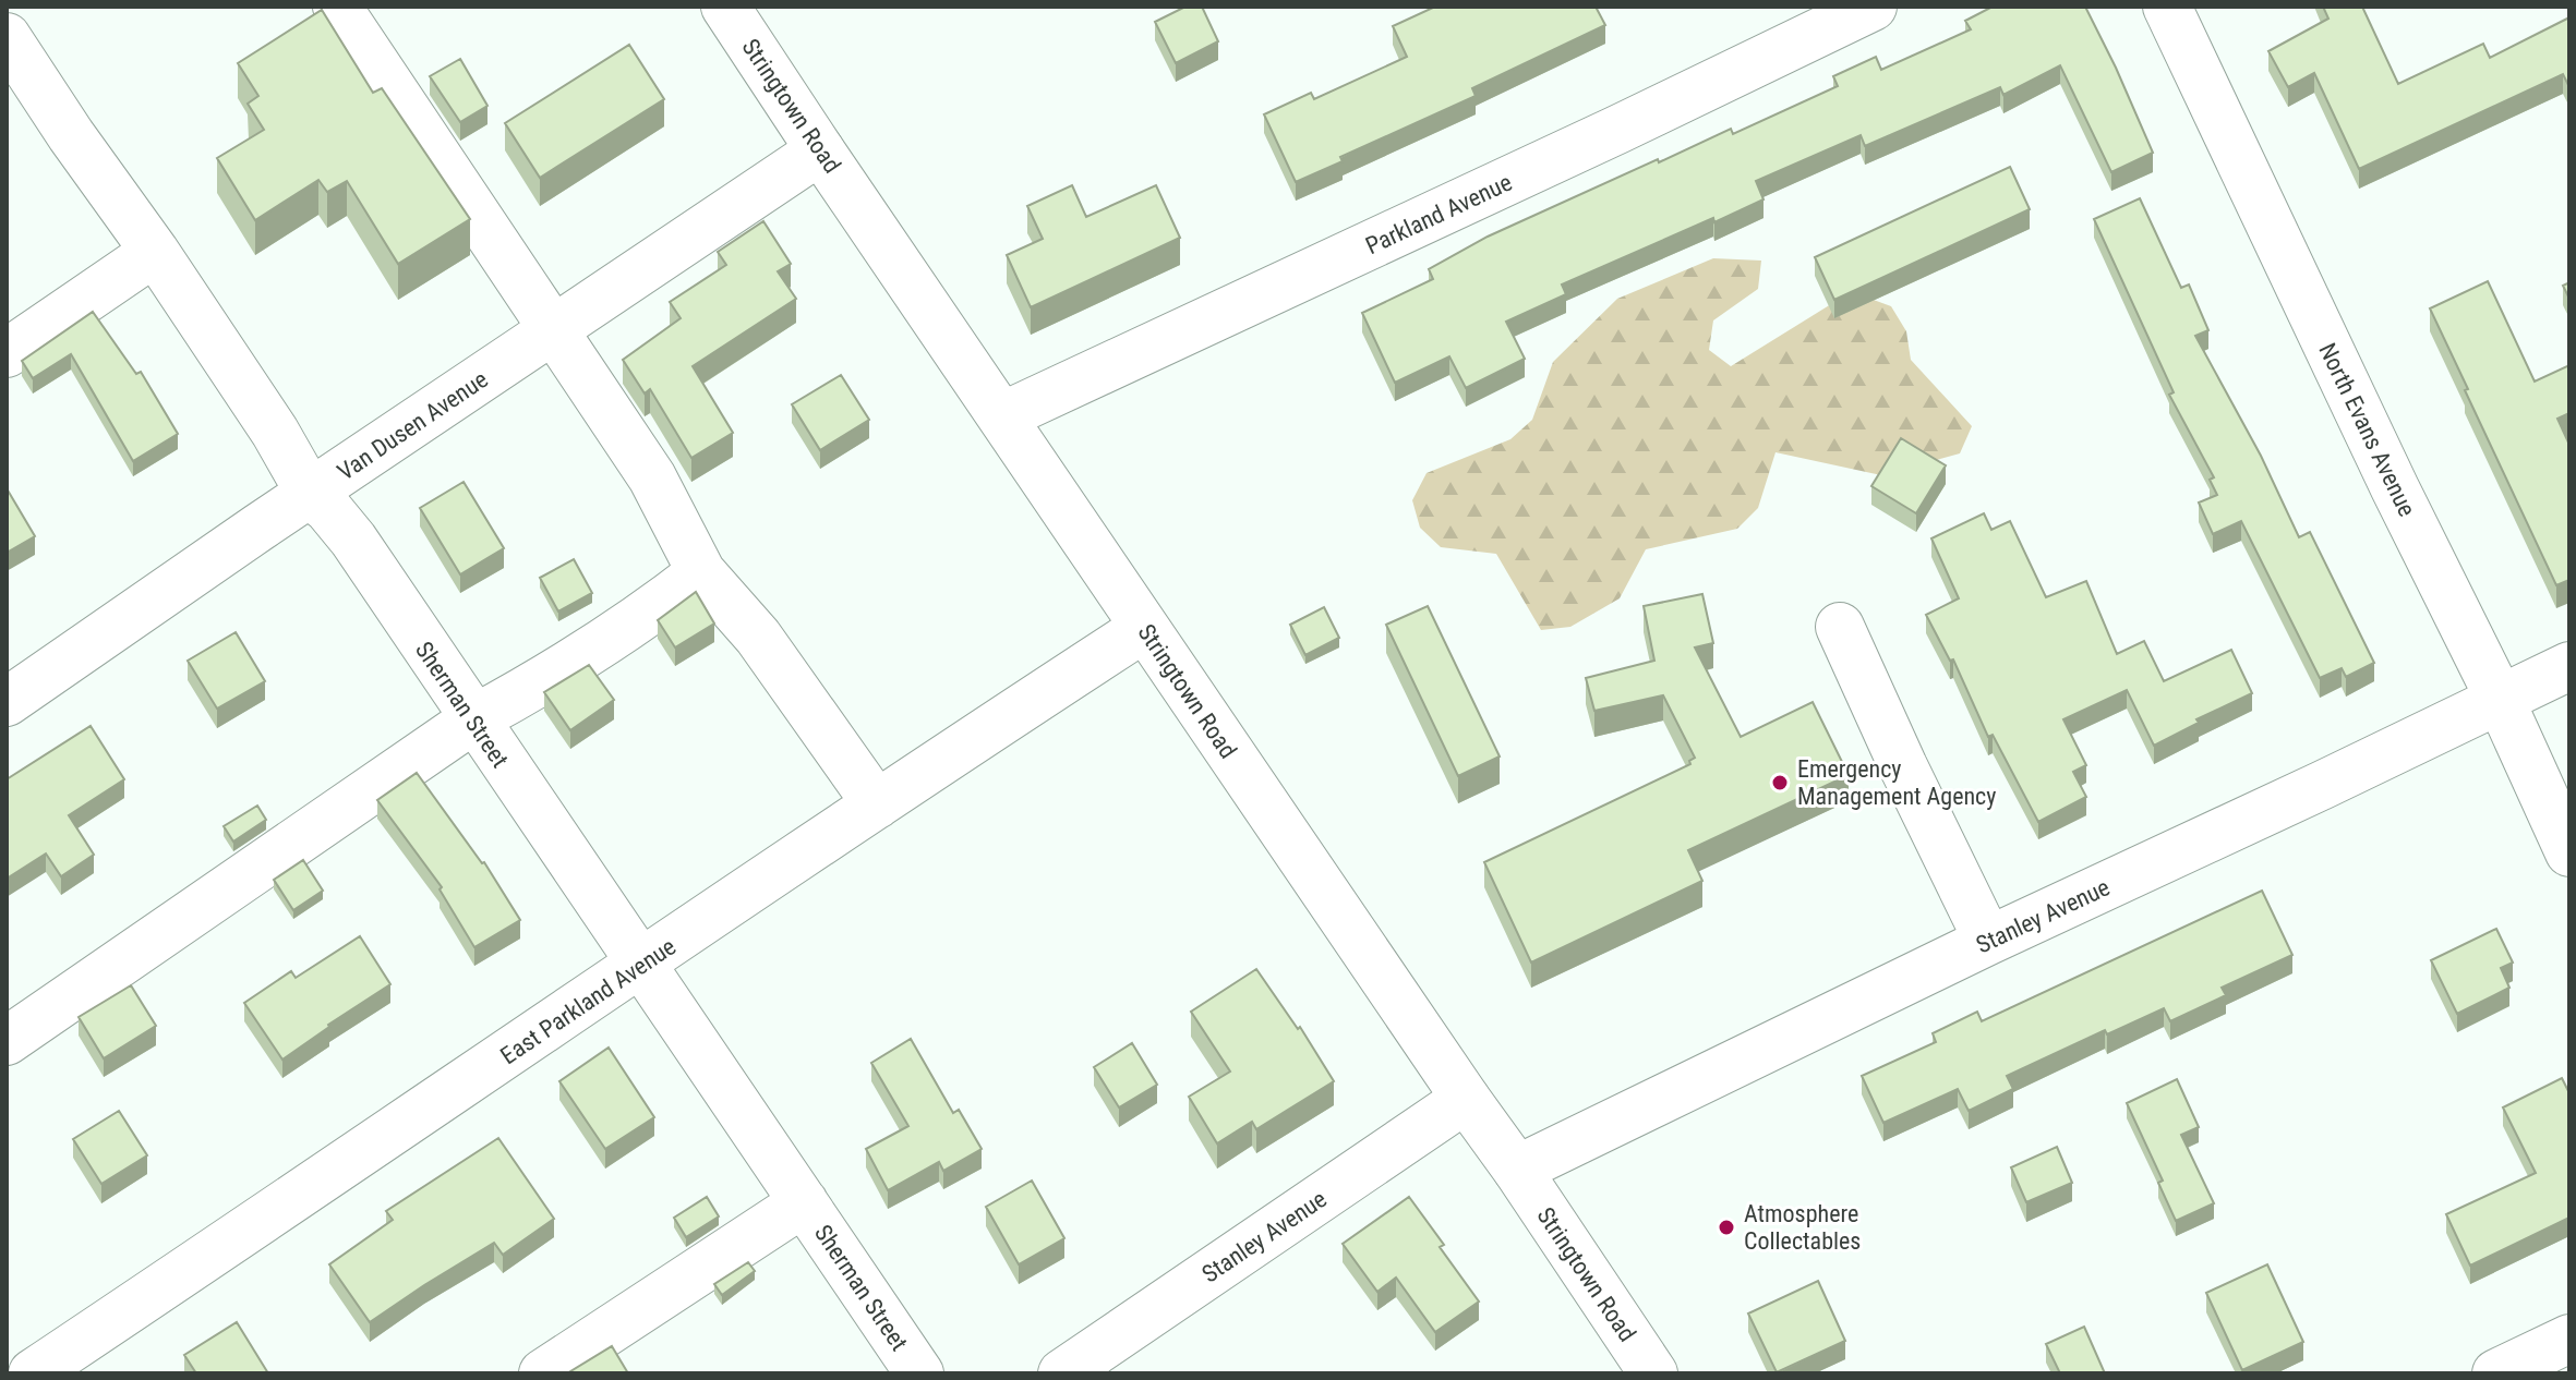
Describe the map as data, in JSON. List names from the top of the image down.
{
  "streets": {
    "street": [
      "Stringtown Road",
      "Parkland Avenue",
      "Van Dusen Avenue",
      "North Evans Avenue",
      "Sherman Street",
      "Stanley Avenue",
      "East Parkland Avenue"
    ]
  },
  "crossings": [
    ["Stringtown Road", "Parkland Avenue"],
    ["Stringtown Road", "Van Dusen Avenue"],
    ["Stringtown Road", "Stanley Avenue"],
    ["Stringtown Road", "East Parkland Avenue"],
    ["Van Dusen Avenue", "Sherman Street"],
    ["North Evans Avenue", "Stanley Avenue"],
    ["Sherman Street", "East Parkland Avenue"]
  ],
  "places": ["Emergency Management Agency", "Atmosphere Collectables"]
}
